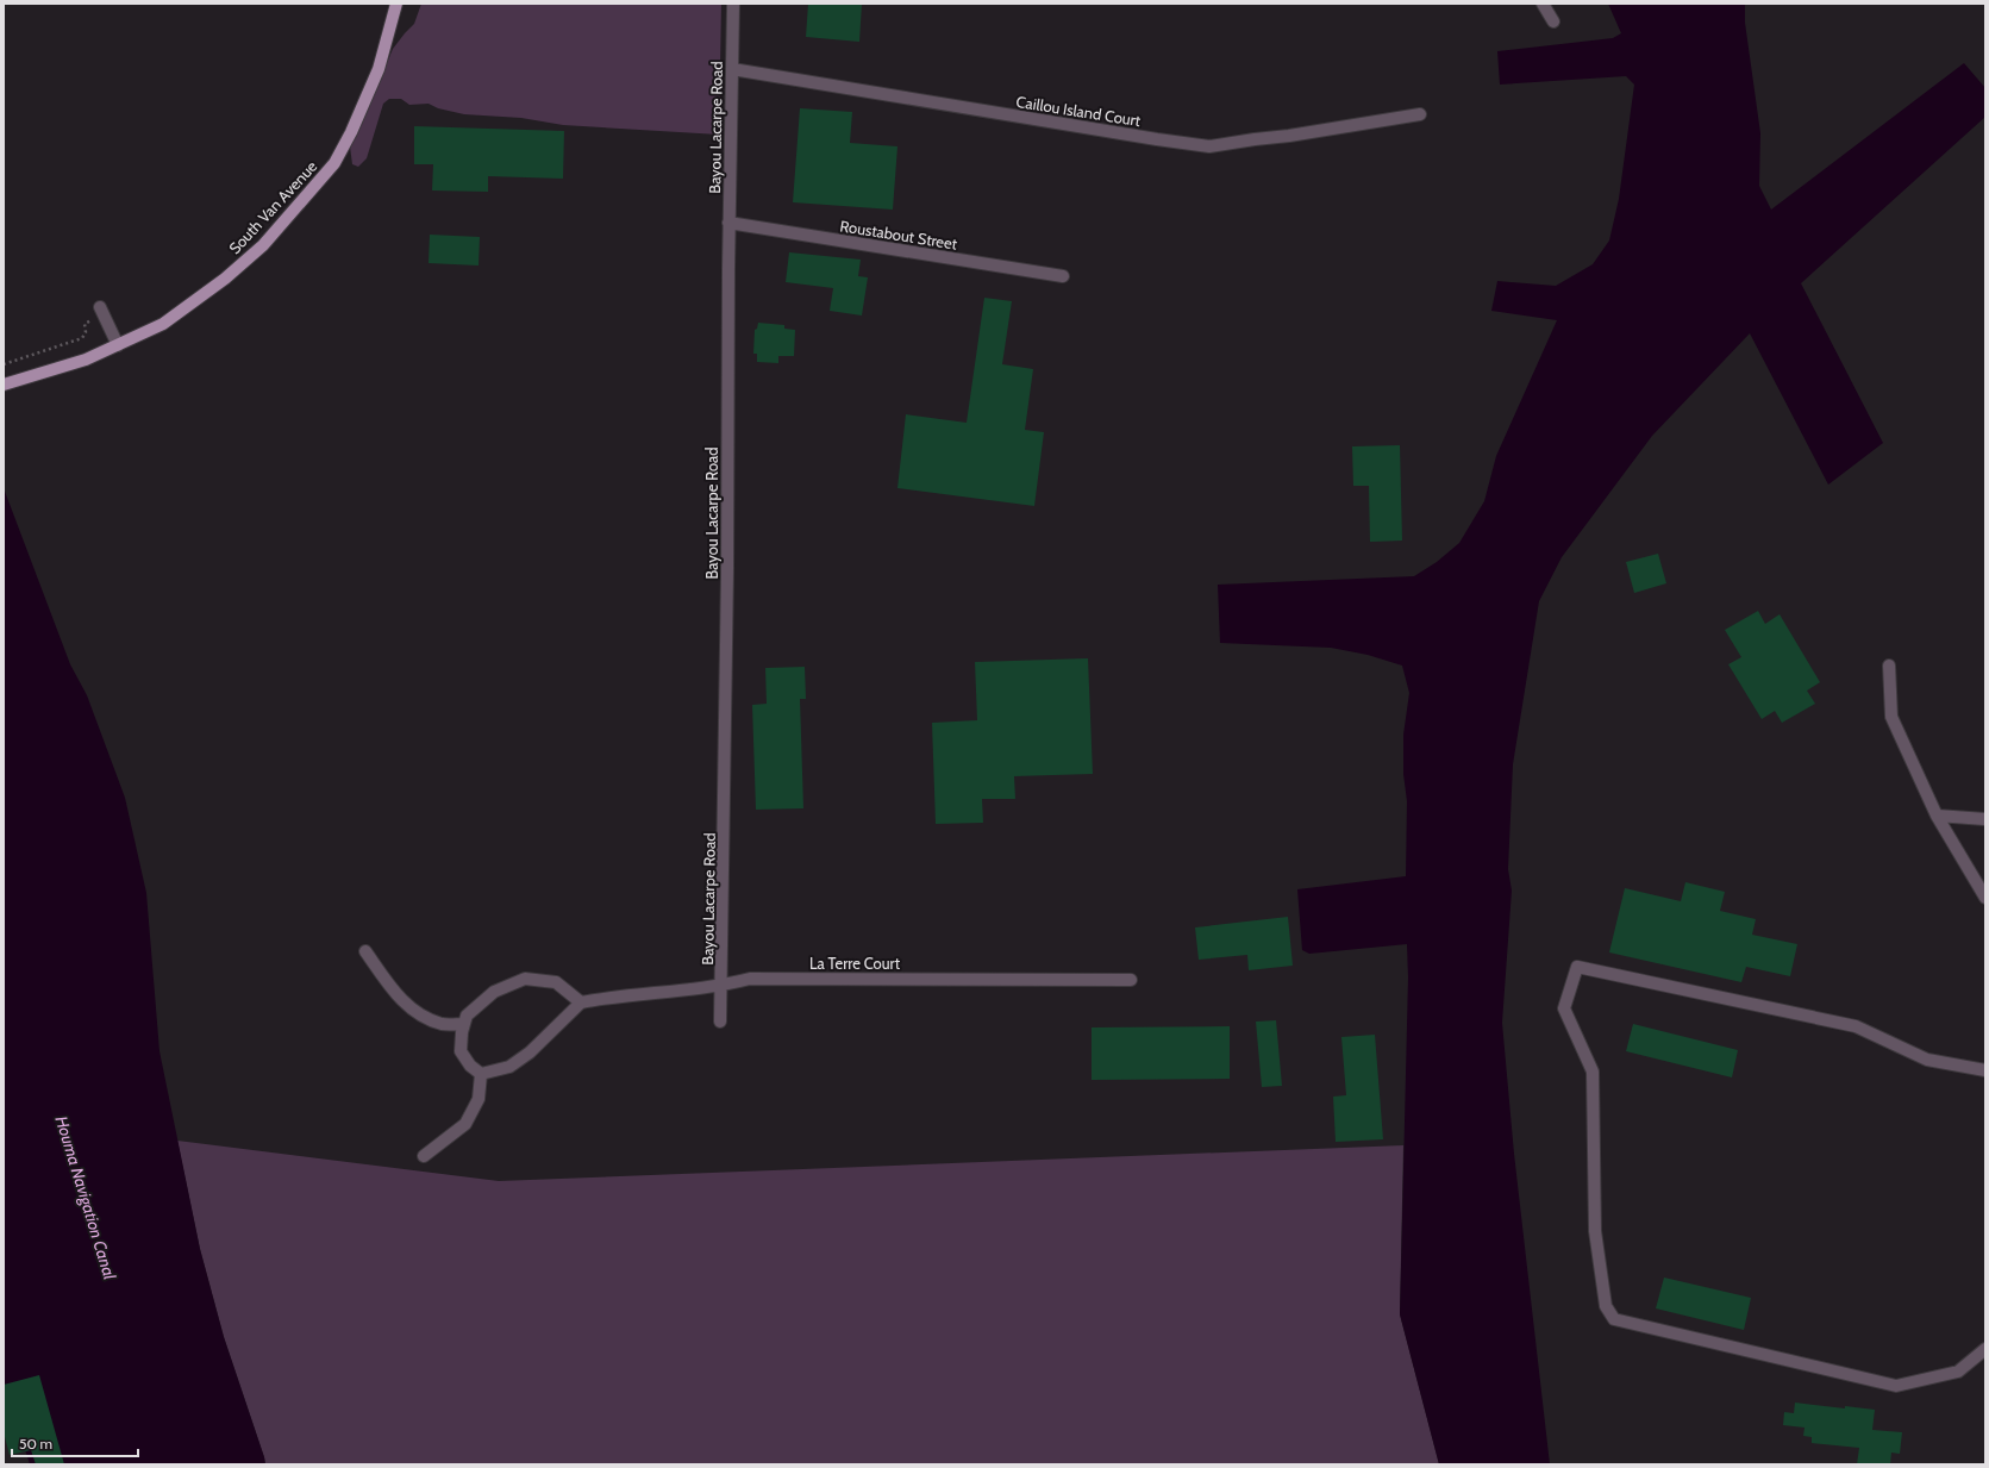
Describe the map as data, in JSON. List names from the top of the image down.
{
  "streets": {
    "main road": ["South Van Avenue"],
    "street": [
      "Caillou Island Court",
      "Bayou Lacarpe Road",
      "Roustabout Street",
      "La Terre Court"
    ]
  },
  "crossings": [
    ["Caillou Island Court", "Bayou Lacarpe Road"],
    ["Bayou Lacarpe Road", "Roustabout Street"],
    ["Bayou Lacarpe Road", "La Terre Court"]
  ],
  "water": ["Houma Navigation Canal"],
  "scale_bar": "50 m"
}
